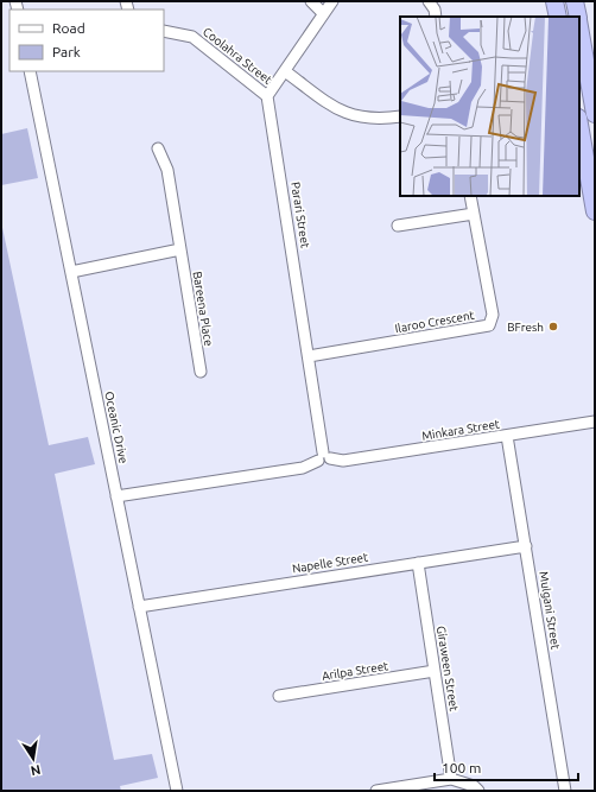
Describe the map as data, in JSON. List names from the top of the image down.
{
  "streets": {
    "street": [
      "Coolahra Street",
      "Parari Street",
      "Bareena Place",
      "Ilaroo Crescent",
      "Oceanic Drive",
      "Minkara Street",
      "Napelle Street",
      "Mulgani Street",
      "Giraween Street",
      "Arilpa Street"
    ]
  },
  "crossings": [
    ["Coolahra Street", "Parari Street"],
    ["Parari Street", "Ilaroo Crescent"],
    ["Parari Street", "Minkara Street"],
    ["Oceanic Drive", "Minkara Street"],
    ["Oceanic Drive", "Napelle Street"],
    ["Minkara Street", "Mulgani Street"],
    ["Napelle Street", "Mulgani Street"],
    ["Napelle Street", "Giraween Street"],
    ["Giraween Street", "Arilpa Street"]
  ],
  "places": ["BFresh"],
  "legend": ["Road", "Park"],
  "scale_bar": "100 m",
  "north": "bottom"
}
